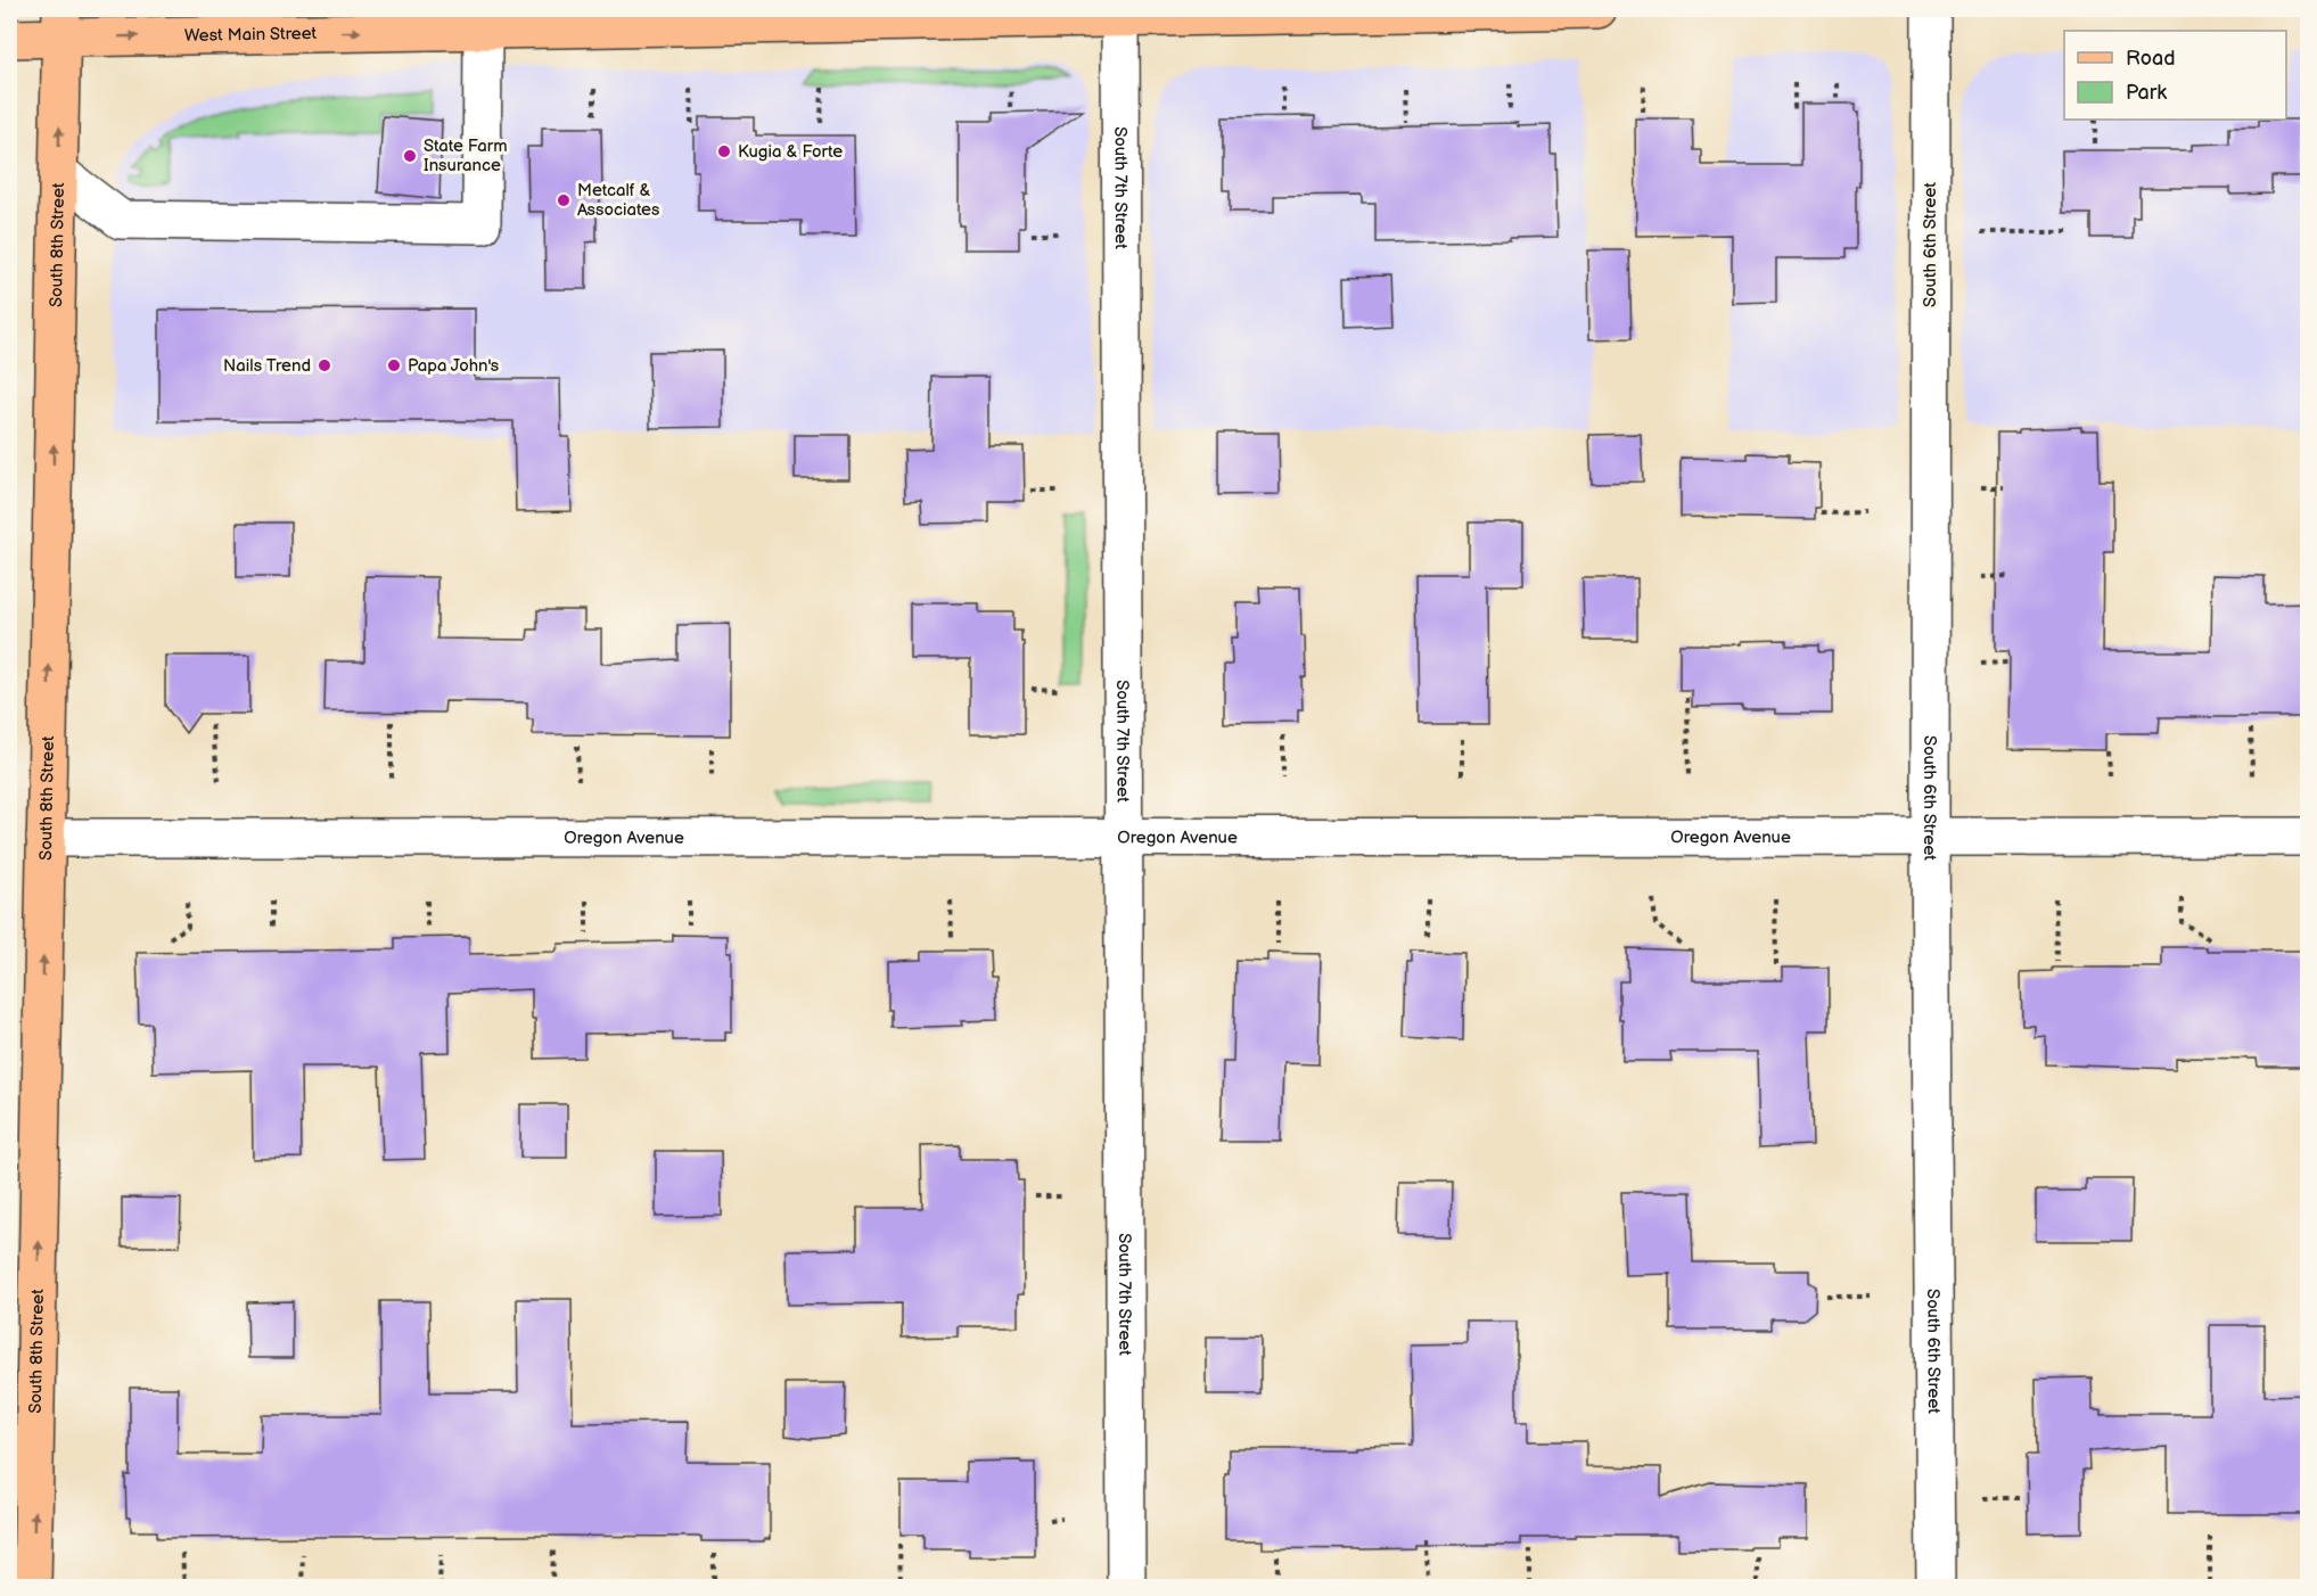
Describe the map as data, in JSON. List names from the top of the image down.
{
  "streets": {
    "main road": ["West Main Street", "South 8th Street"],
    "street": ["South 7th Street", "South 6th Street", "Oregon Avenue"]
  },
  "crossings": [
    ["West Main Street", "South 7th Street"],
    ["West Main Street", "South 8th Street"],
    ["South 7th Street", "Oregon Avenue"],
    ["South 8th Street", "Oregon Avenue"],
    ["South 6th Street", "Oregon Avenue"]
  ],
  "one_way": ["South 8th Street"],
  "places": [
    "Kugia & Forte",
    "State Farm Insurance",
    "Metcalf & Associates",
    "Nails Trend",
    "Papa John's"
  ],
  "legend": ["Road", "Park"]
}
